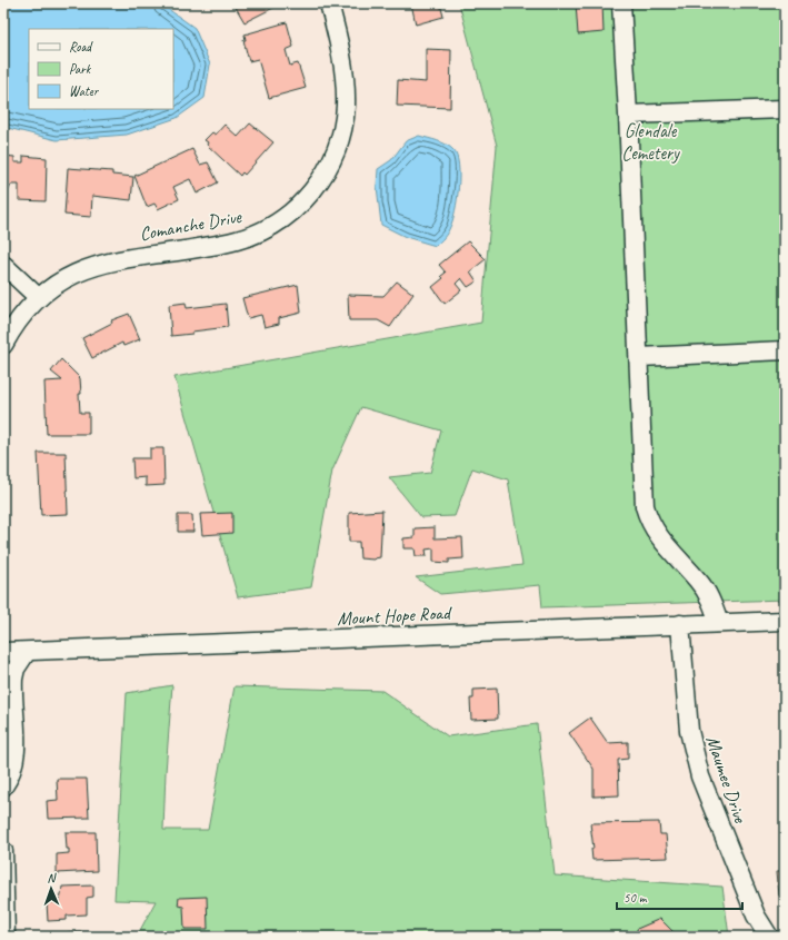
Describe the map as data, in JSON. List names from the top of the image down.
{
  "streets": {
    "street": ["Comanche Drive", "Mount Hope Road", "Maumee Drive"]
  },
  "crossings": [
    ["Mount Hope Road", "Maumee Drive"]
  ],
  "parks": ["Glendale Cemetery"],
  "legend": ["Road", "Park", "Water"],
  "scale_bar": "50 m",
  "north": "top"
}
